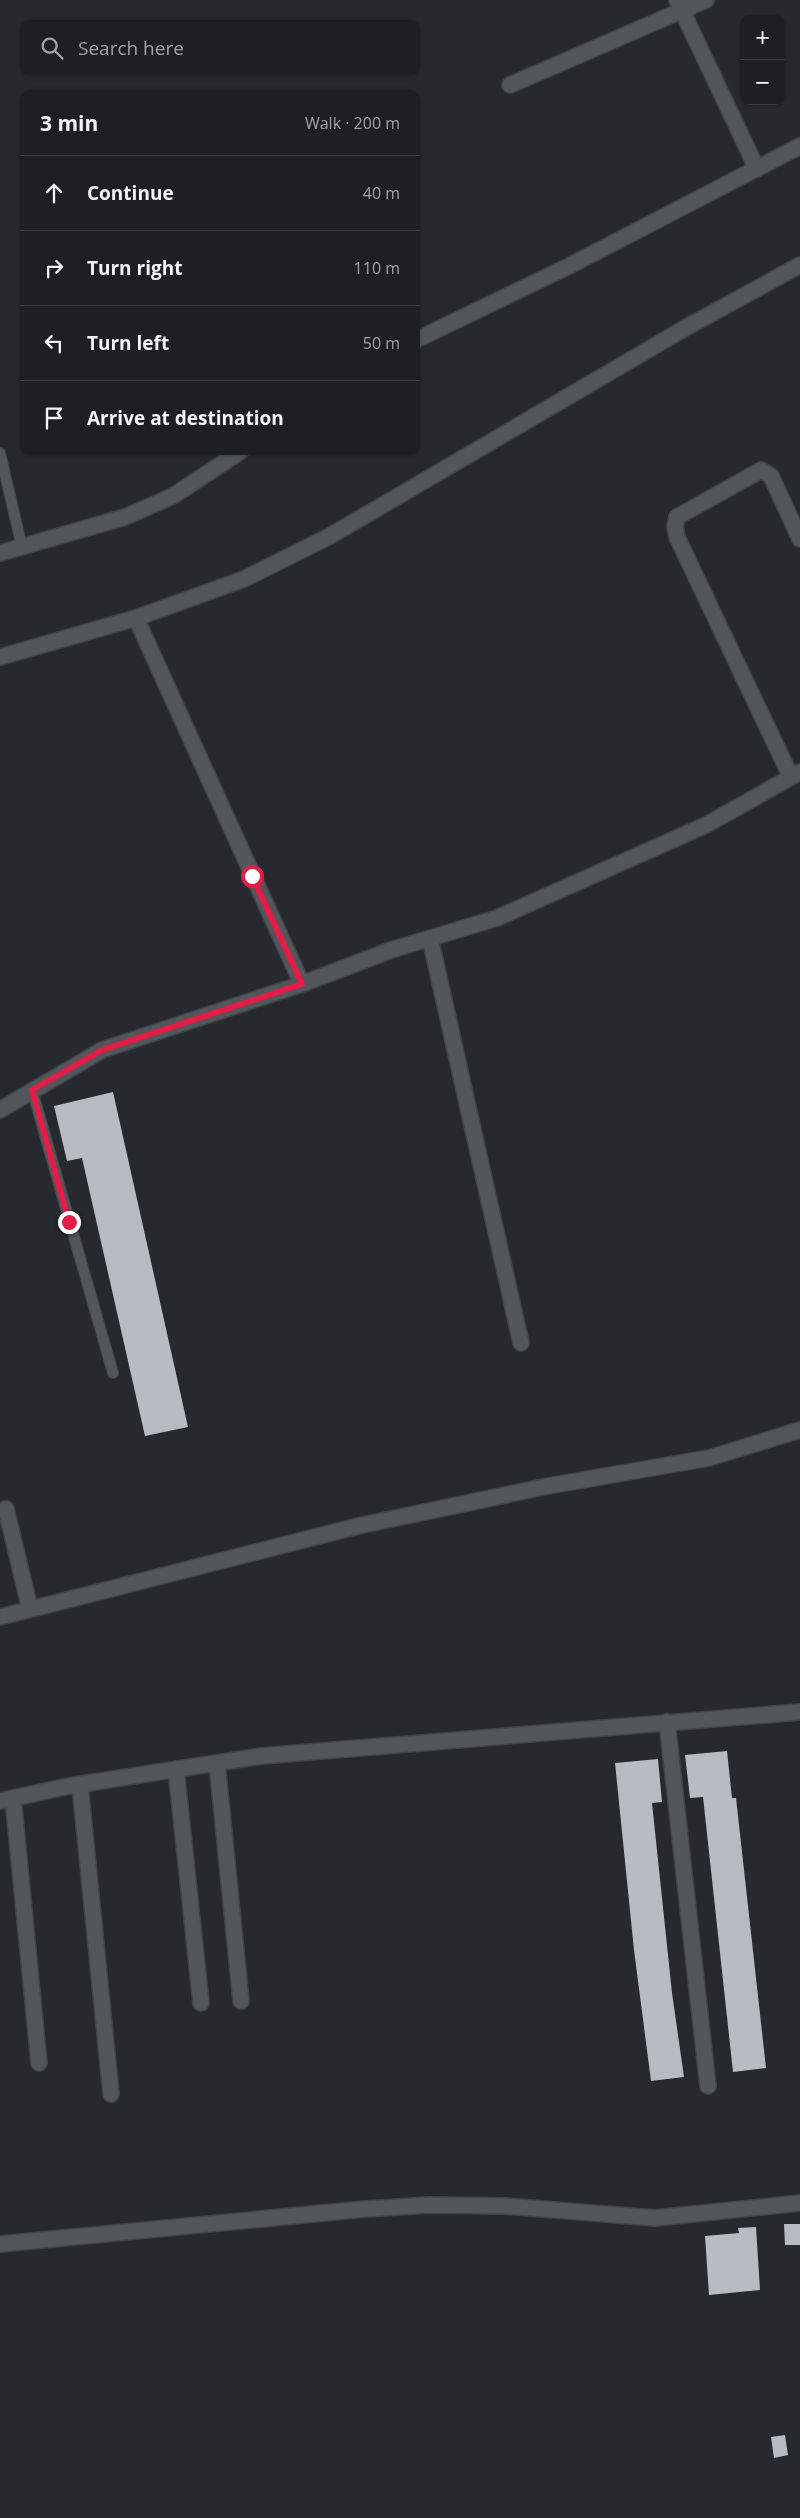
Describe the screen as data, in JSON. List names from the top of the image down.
{
  "page": {
    "map_buttons": ["+", "−"],
    "search": "Search here",
    "heading": ["3 min", "Walk · 200 m"],
    "list": [
      ["Continue", "40 m"],
      ["Turn right", "110 m"],
      ["Turn left", "50 m"],
      "Arrive at destination"
    ]
  }
}
